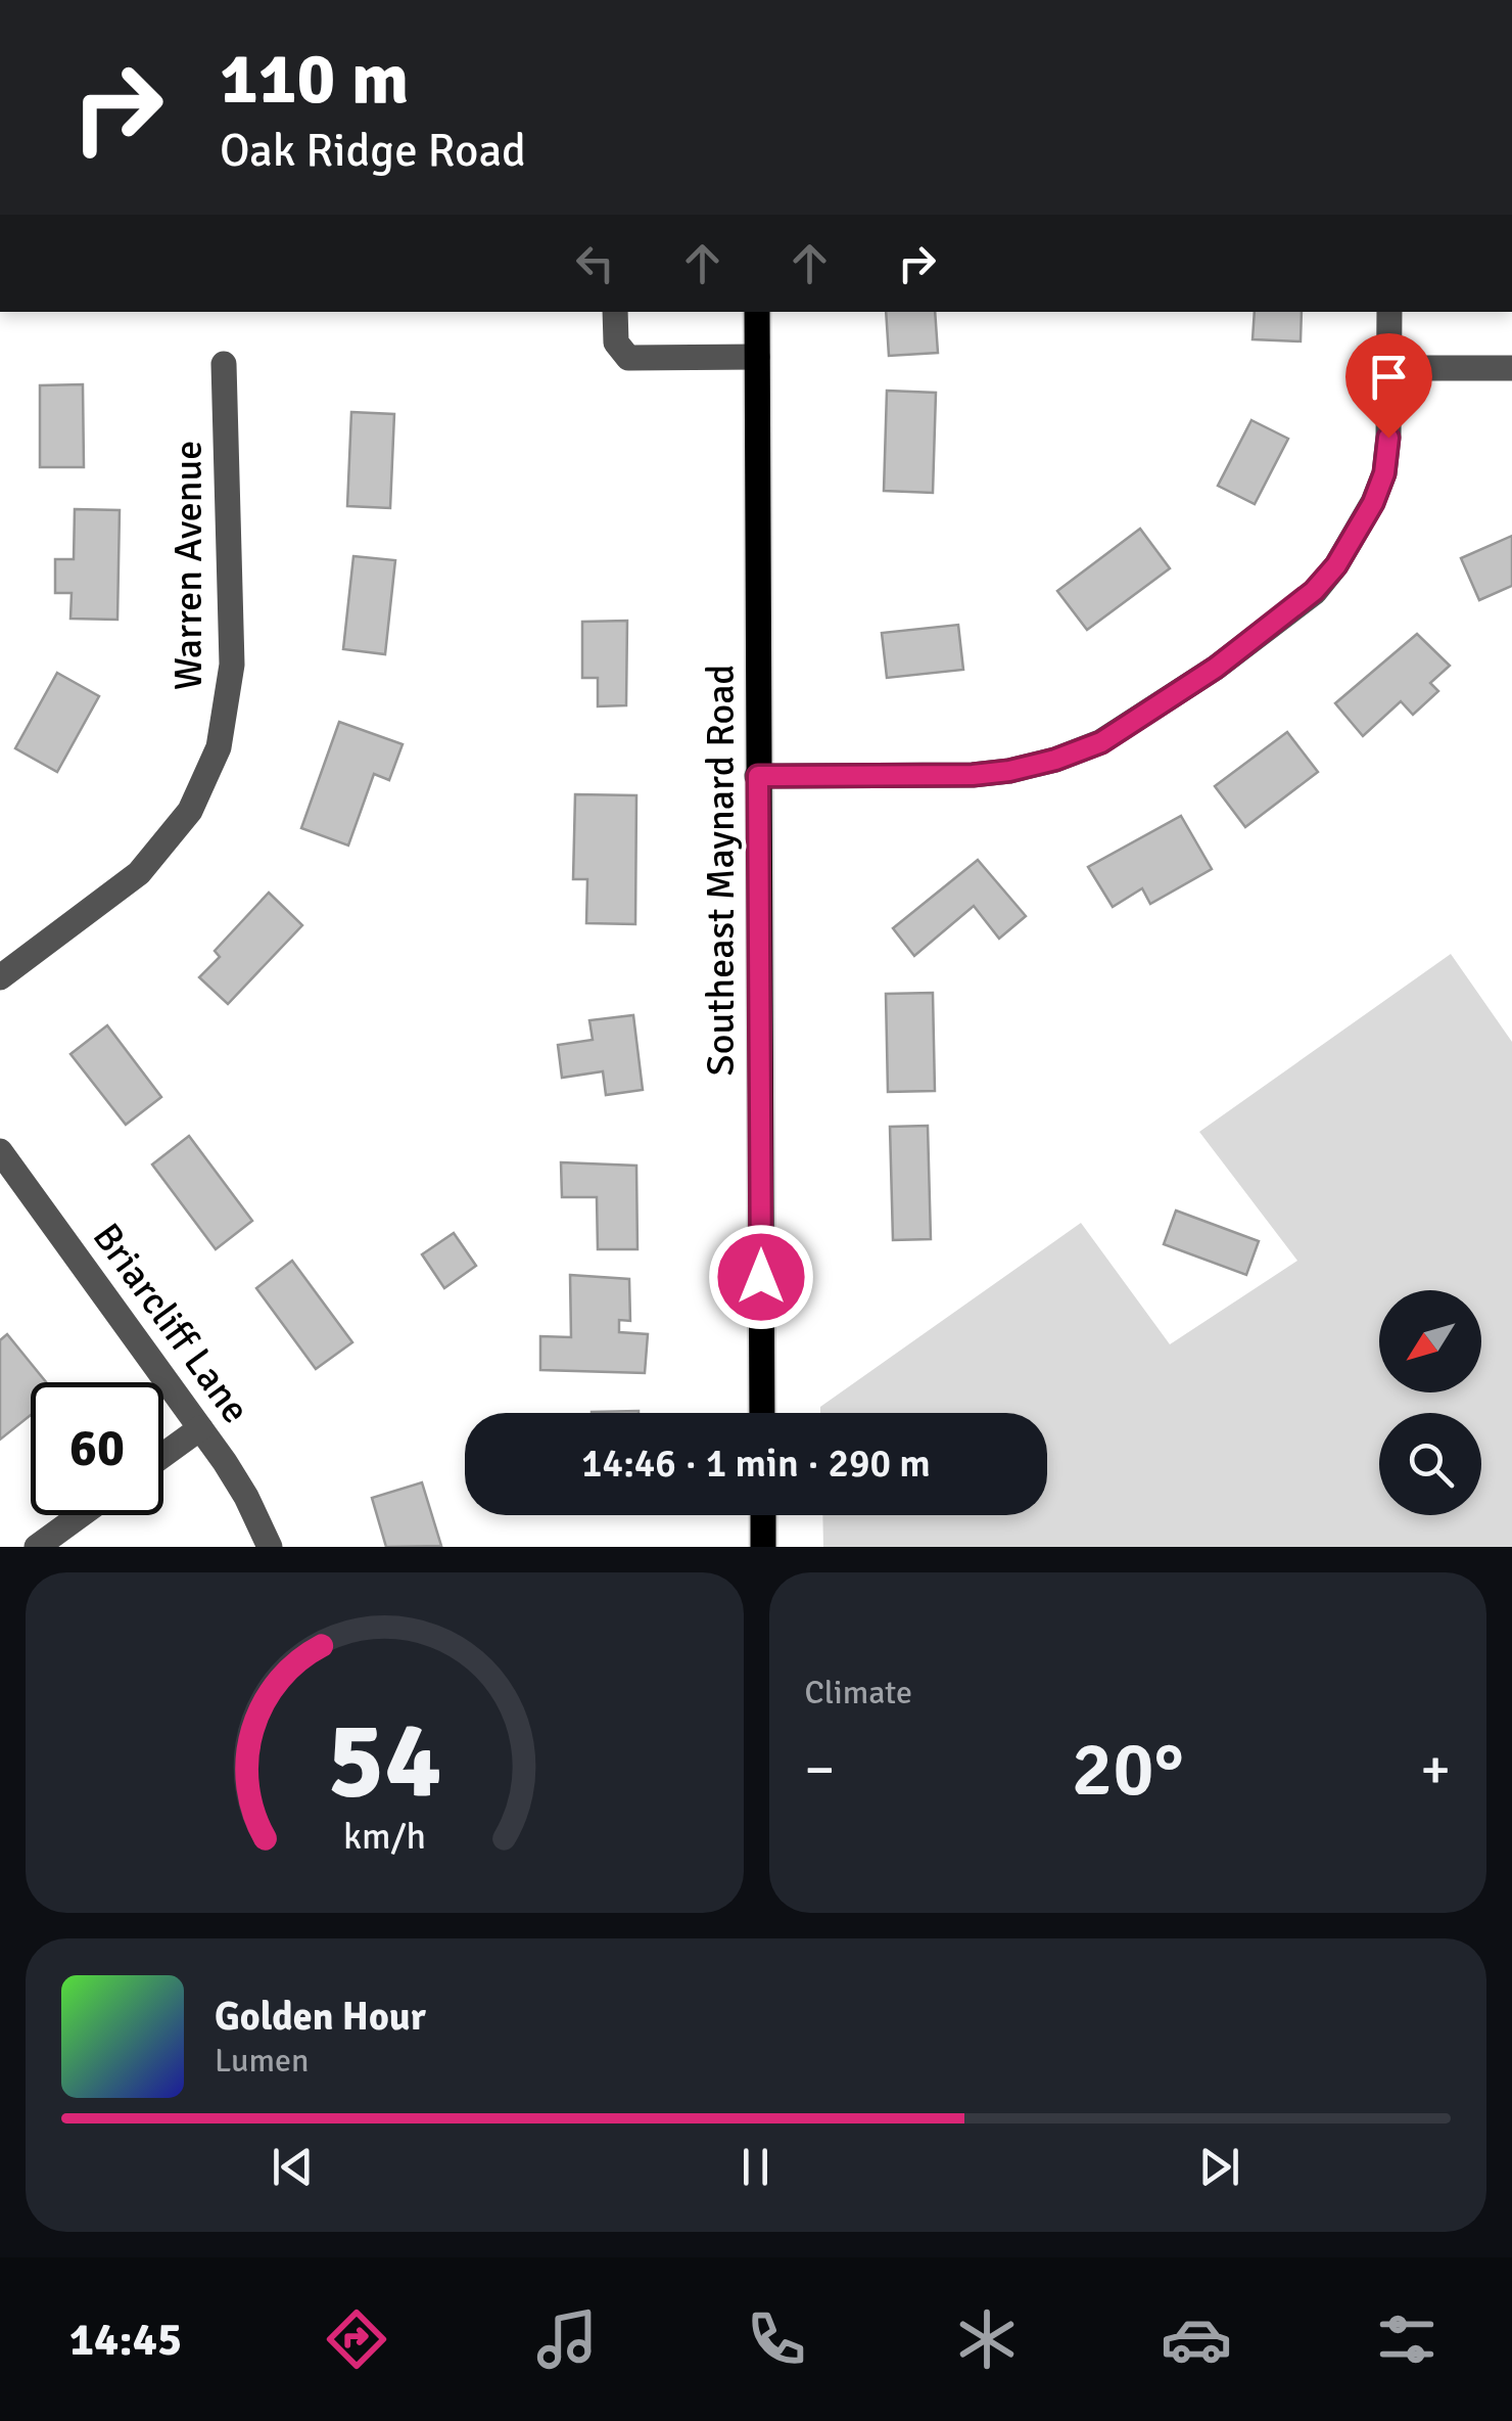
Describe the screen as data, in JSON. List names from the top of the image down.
{
  "streets": {
    "main road": ["Southeast Maynard Road"],
    "street": ["Warren Avenue", "Briarcliff Lane"]
  },
  "north": "bottom left",
  "page": {
    "turn": ["110 m", "Oak Ridge Road"],
    "limit": "60",
    "trip": "14:46 · 1 min · 290 m",
    "tile": "Climate",
    "heat": ["−", "20°", "+"],
    "song": ["Golden Hour", "Lumen"],
    "tabs": "14:45",
    "gauge": ["54", "km/h"]
  }
}
